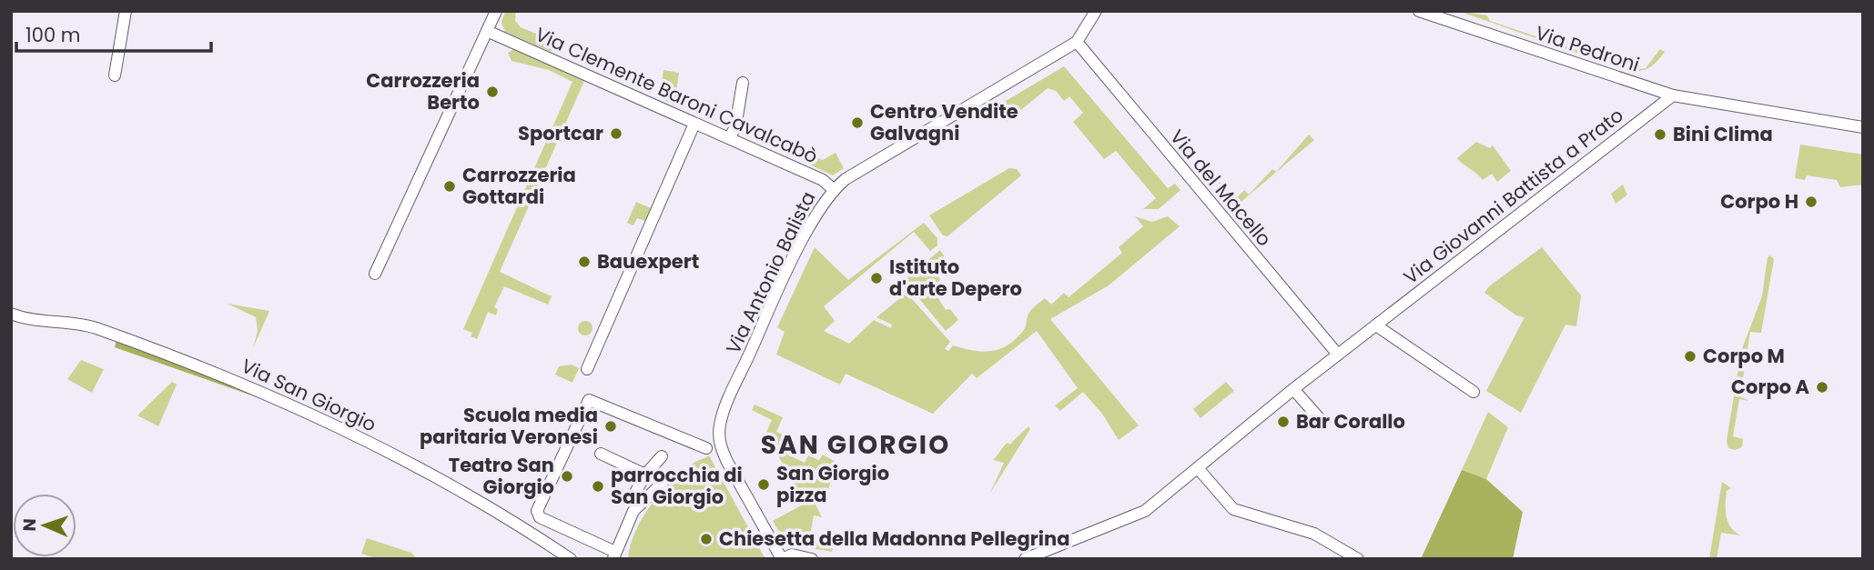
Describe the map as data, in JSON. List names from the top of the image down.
{
  "streets": {
    "street": [
      "Via Pedroni",
      "Via Clemente Baroni Cavalcabò",
      "Via del Macello",
      "Via Giovanni Battista a Prato",
      "Via Antonio Balista",
      "Via San Giorgio"
    ]
  },
  "crossings": [
    ["Via Pedroni", "Via Giovanni Battista a Prato"],
    ["Via Clemente Baroni Cavalcabò", "Via Antonio Balista"],
    ["Via del Macello", "Via Giovanni Battista a Prato"],
    ["Via del Macello", "Via Antonio Balista"]
  ],
  "districts": ["SAN GIORGIO"],
  "places": [
    "Carrozzeria Berto",
    "Centro Vendite Galvagni",
    "Sportcar",
    "Bini Clima",
    "Carrozzeria Gottardi",
    "Corpo H",
    "Bauexpert",
    "Istituto d'arte Depero",
    "Corpo M",
    "Corpo A",
    "Bar Corallo",
    "Scuola media paritaria Veronesi",
    "Teatro San Giorgio",
    "San Giorgio pizza",
    "parrocchia di San Giorgio",
    "Chiesetta della Madonna Pellegrina"
  ],
  "scale_bar": "100 m",
  "north": "left"
}
